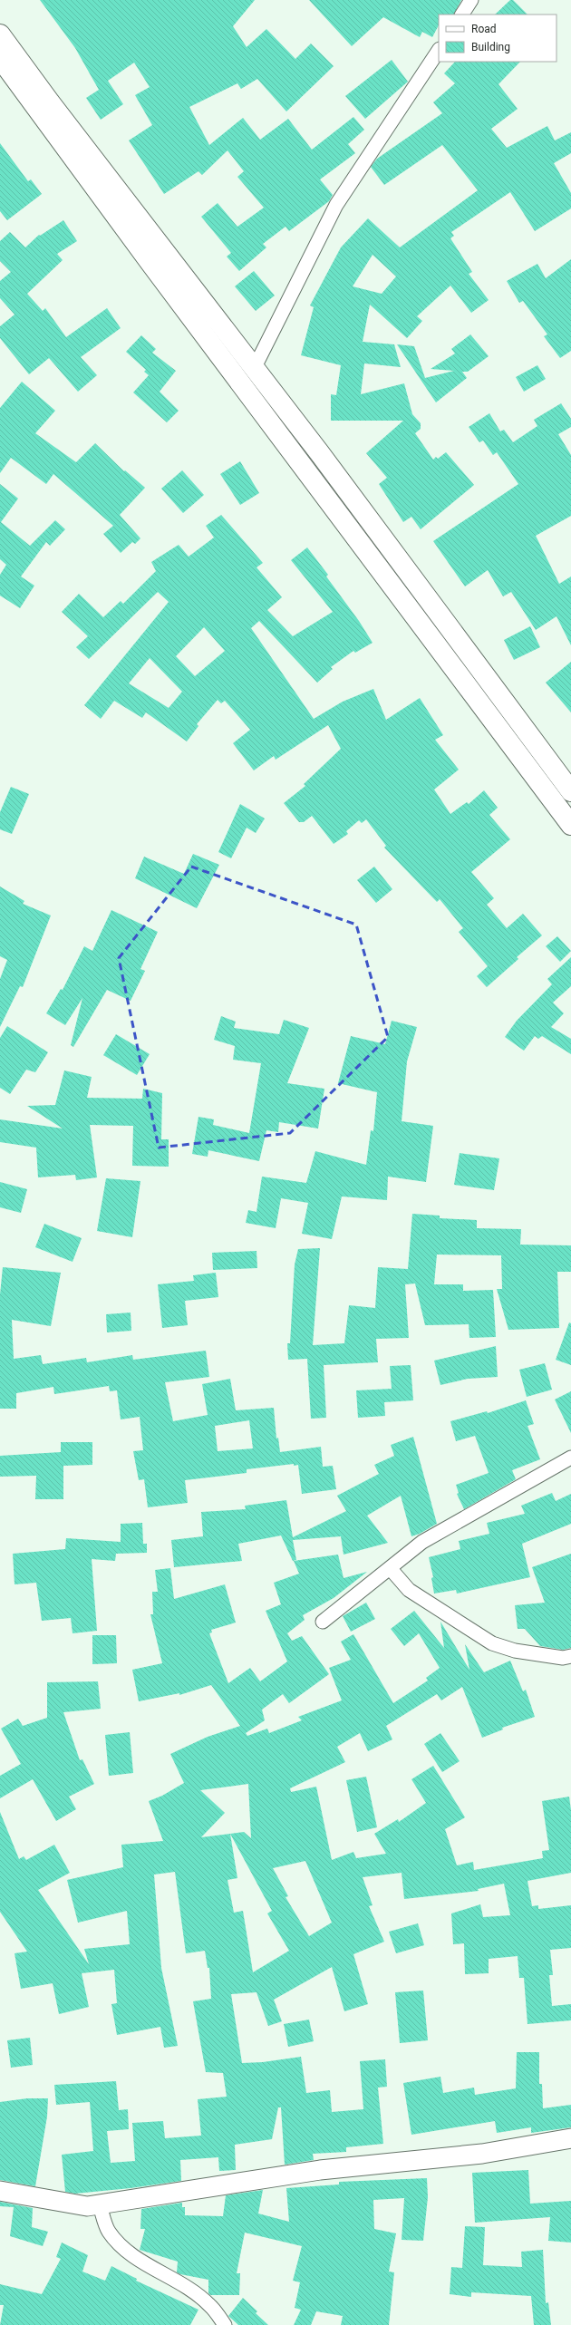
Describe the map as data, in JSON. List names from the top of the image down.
{
  "legend": ["Road", "Building"]
}
